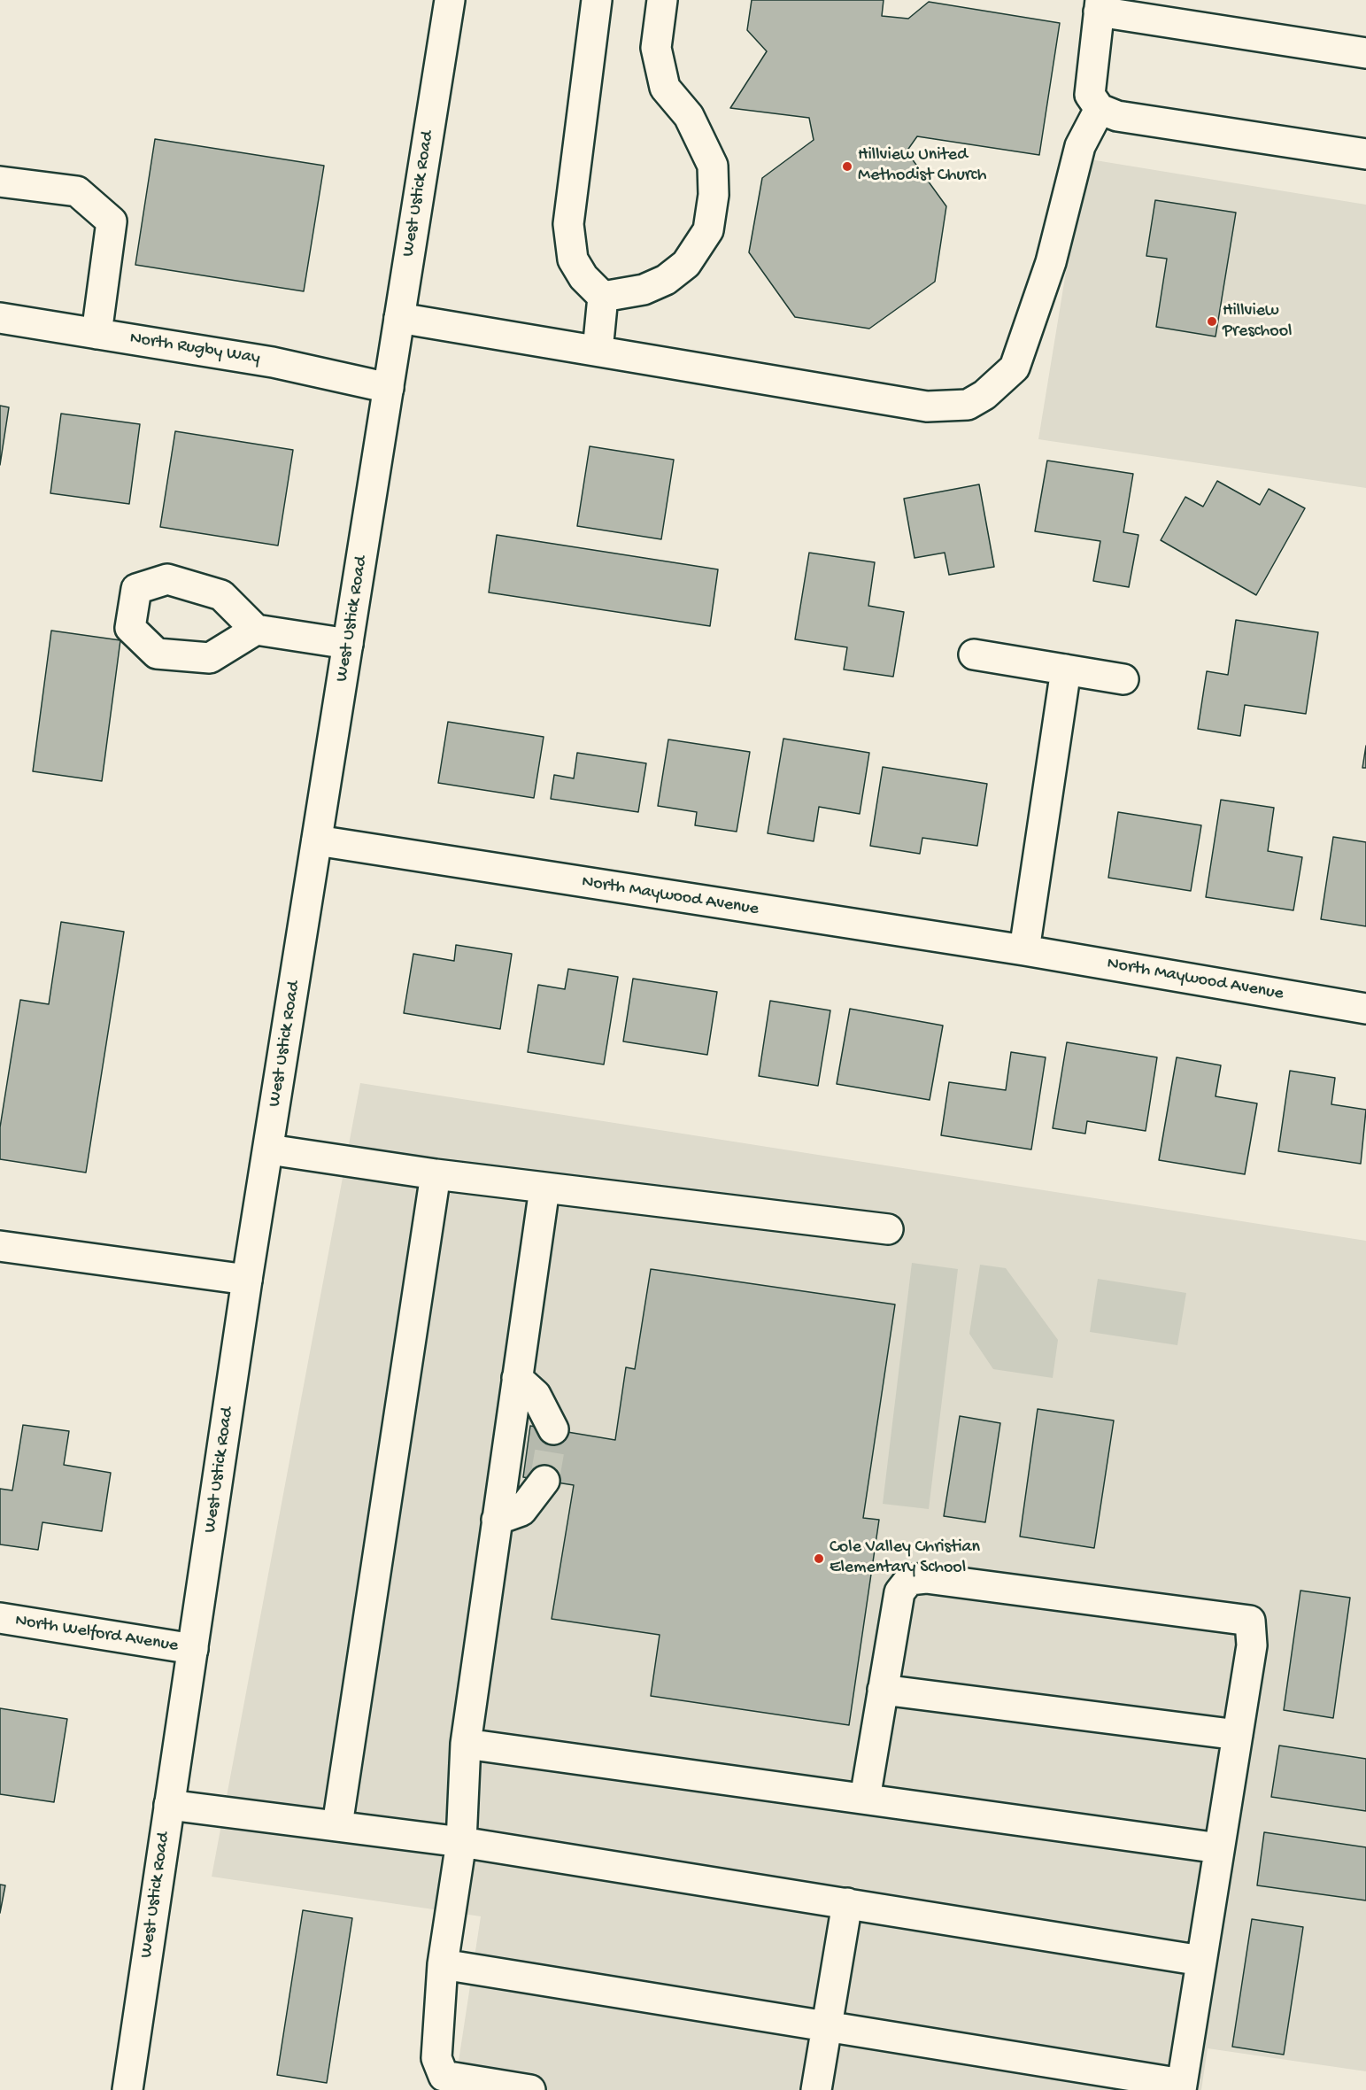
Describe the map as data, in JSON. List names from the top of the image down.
{
  "streets": {
    "main road": [
      "West Ustick Road",
      "North Rugby Way",
      "North Maywood Avenue",
      "North Welford Avenue"
    ]
  },
  "crossings": [
    ["West Ustick Road", "North Rugby Way"],
    ["West Ustick Road", "North Maywood Avenue"],
    ["West Ustick Road", "North Welford Avenue"]
  ],
  "places": ["Hillview United Methodist Church", "Hillview Preschool", "Cole Valley Christian Elementary School"]
}
